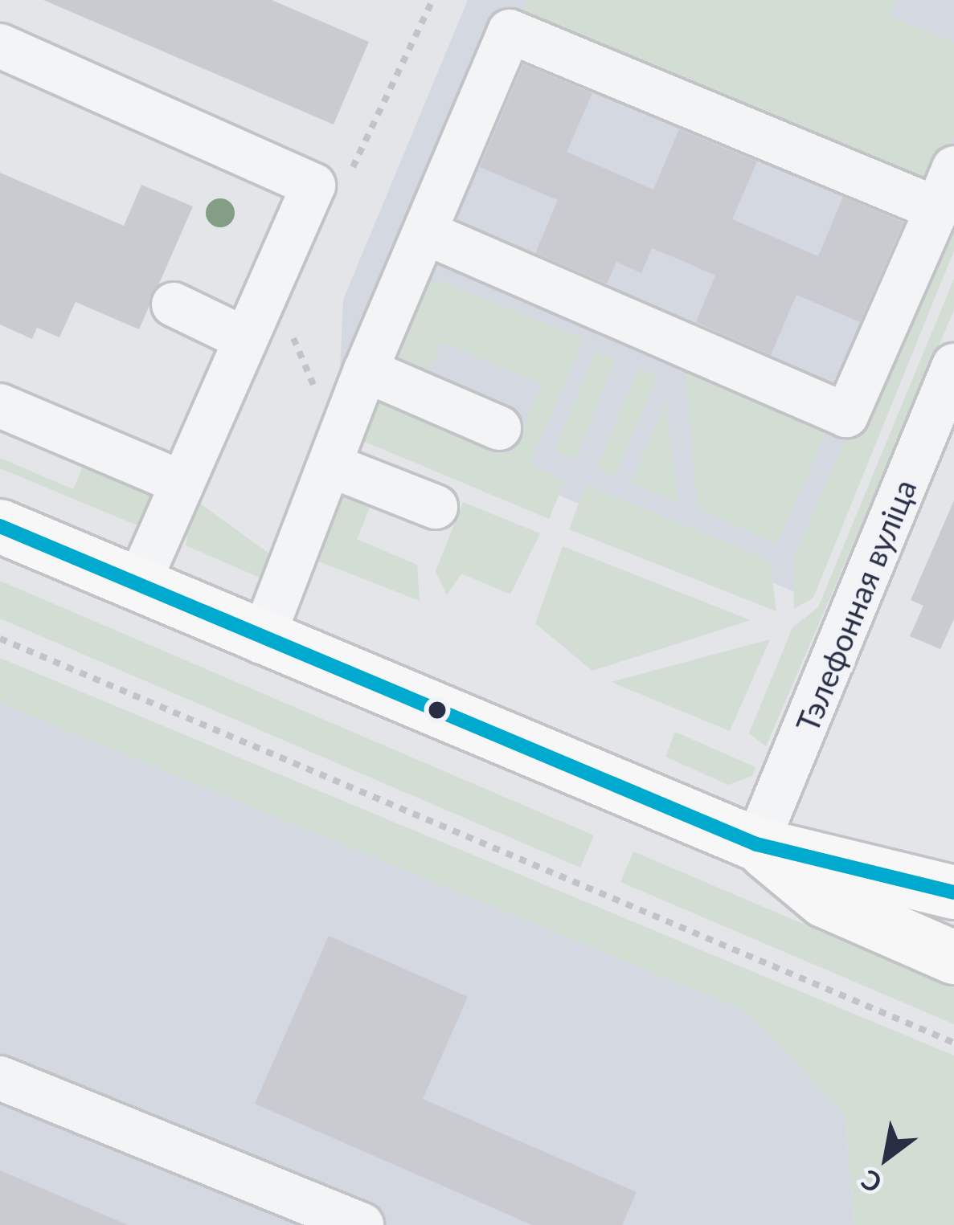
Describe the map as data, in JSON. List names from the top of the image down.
{
  "streets": {
    "street": ["Тэлефонная вуліца"]
  },
  "north": "bottom left"
}
